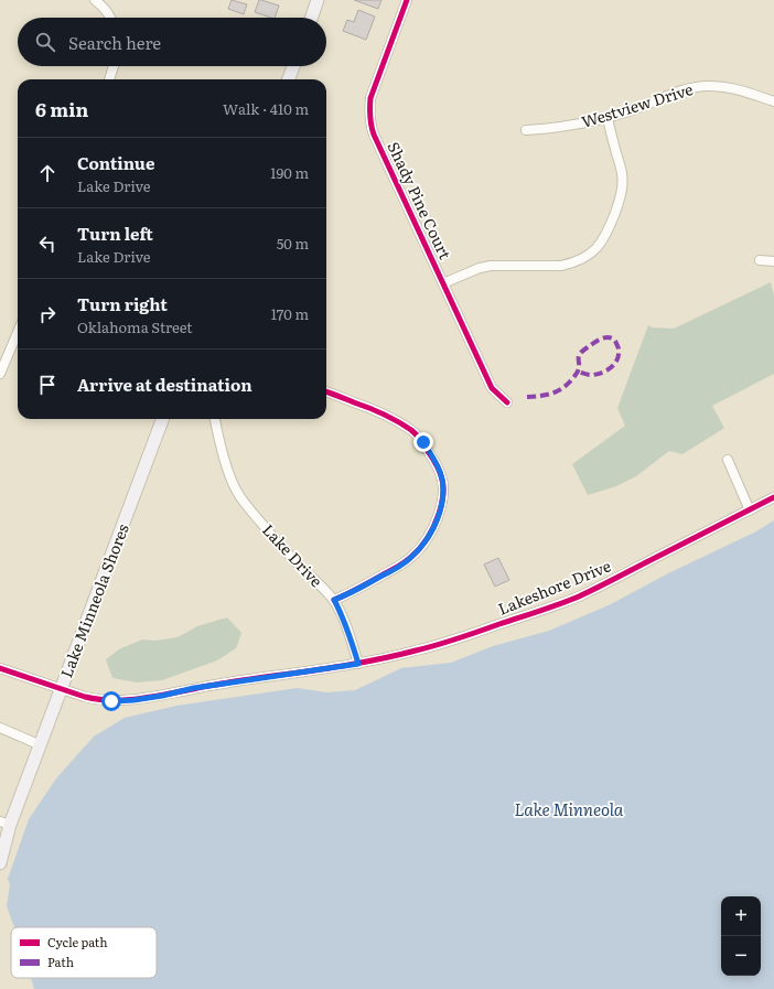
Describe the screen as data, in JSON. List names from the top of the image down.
{
  "streets": {
    "main road": ["Lake Minneola Shores"],
    "street": [
      "Westview Drive",
      "Shady Pine Court",
      "Lake Drive",
      "Lakeshore Drive"
    ]
  },
  "crossings": [
    ["Lake Drive", "Lakeshore Drive"]
  ],
  "water": ["Lake Minneola"],
  "legend": ["Cycle path", "Path"],
  "page": {
    "search": "Search here",
    "heading": ["6 min", "Walk · 410 m"],
    "list": [
      ["Continue", "Lake Drive", "190 m"],
      ["Turn left", "Lake Drive", "50 m"],
      ["Turn right", "Oklahoma Street", "170 m"],
      "Arrive at destination"
    ],
    "map_buttons": ["+", "−"]
  }
}
